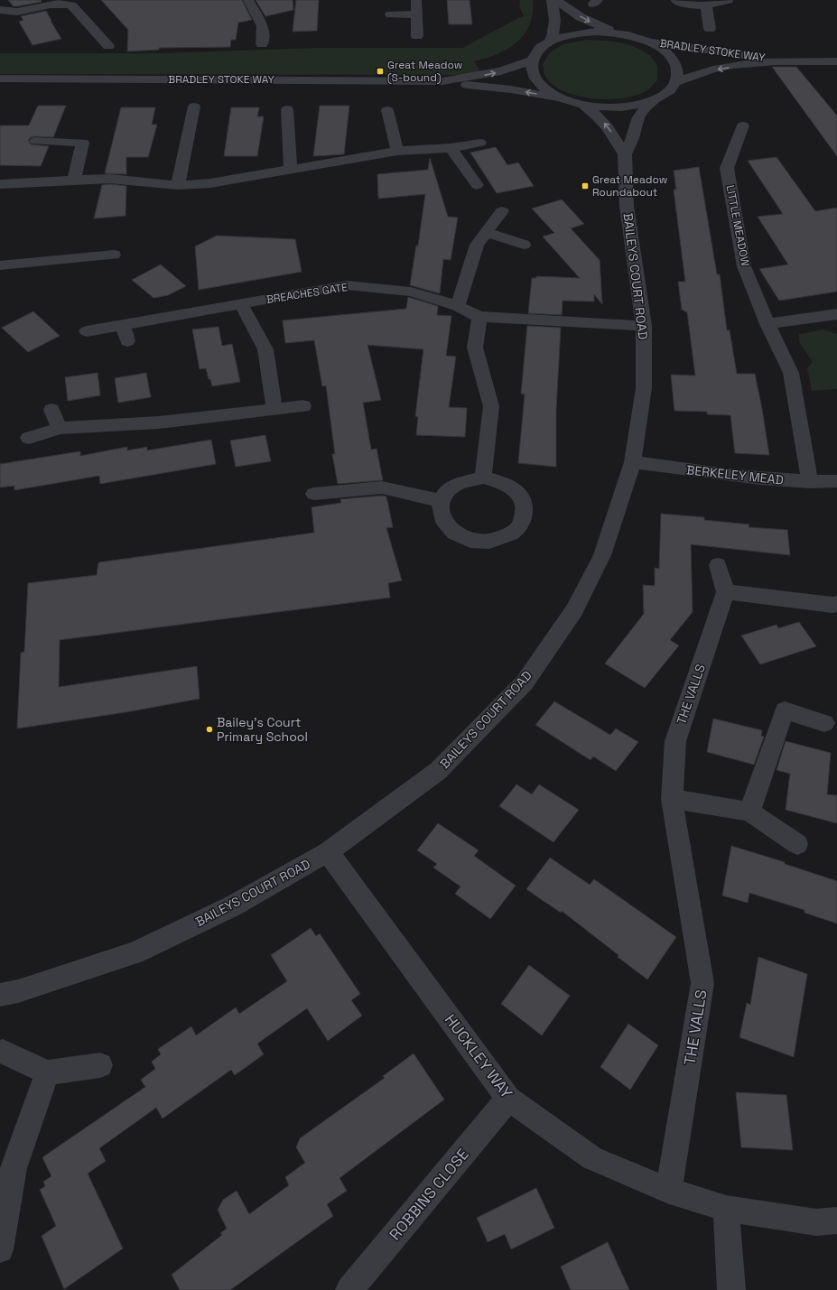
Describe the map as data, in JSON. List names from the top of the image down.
{
  "streets": {
    "street": [
      "BRADLEY STOKE WAY",
      "LITTLE MEADOW",
      "BAILEYS COURT ROAD",
      "BREACHES GATE",
      "BERKELEY MEAD",
      "THE VALLS",
      "HUCKLEY WAY",
      "ROBBINS CLOSE"
    ]
  },
  "crossings": [
    ["LITTLE MEADOW", "BERKELEY MEAD"],
    ["BAILEYS COURT ROAD", "BREACHES GATE"],
    ["BAILEYS COURT ROAD", "BERKELEY MEAD"],
    ["BAILEYS COURT ROAD", "HUCKLEY WAY"],
    ["THE VALLS", "HUCKLEY WAY"],
    ["HUCKLEY WAY", "ROBBINS CLOSE"]
  ],
  "places": {
    "transit": ["Great Meadow (S-bound)", "Great Meadow Roundabout"],
    "other": ["Bailey's Court Primary School"]
  }
}
